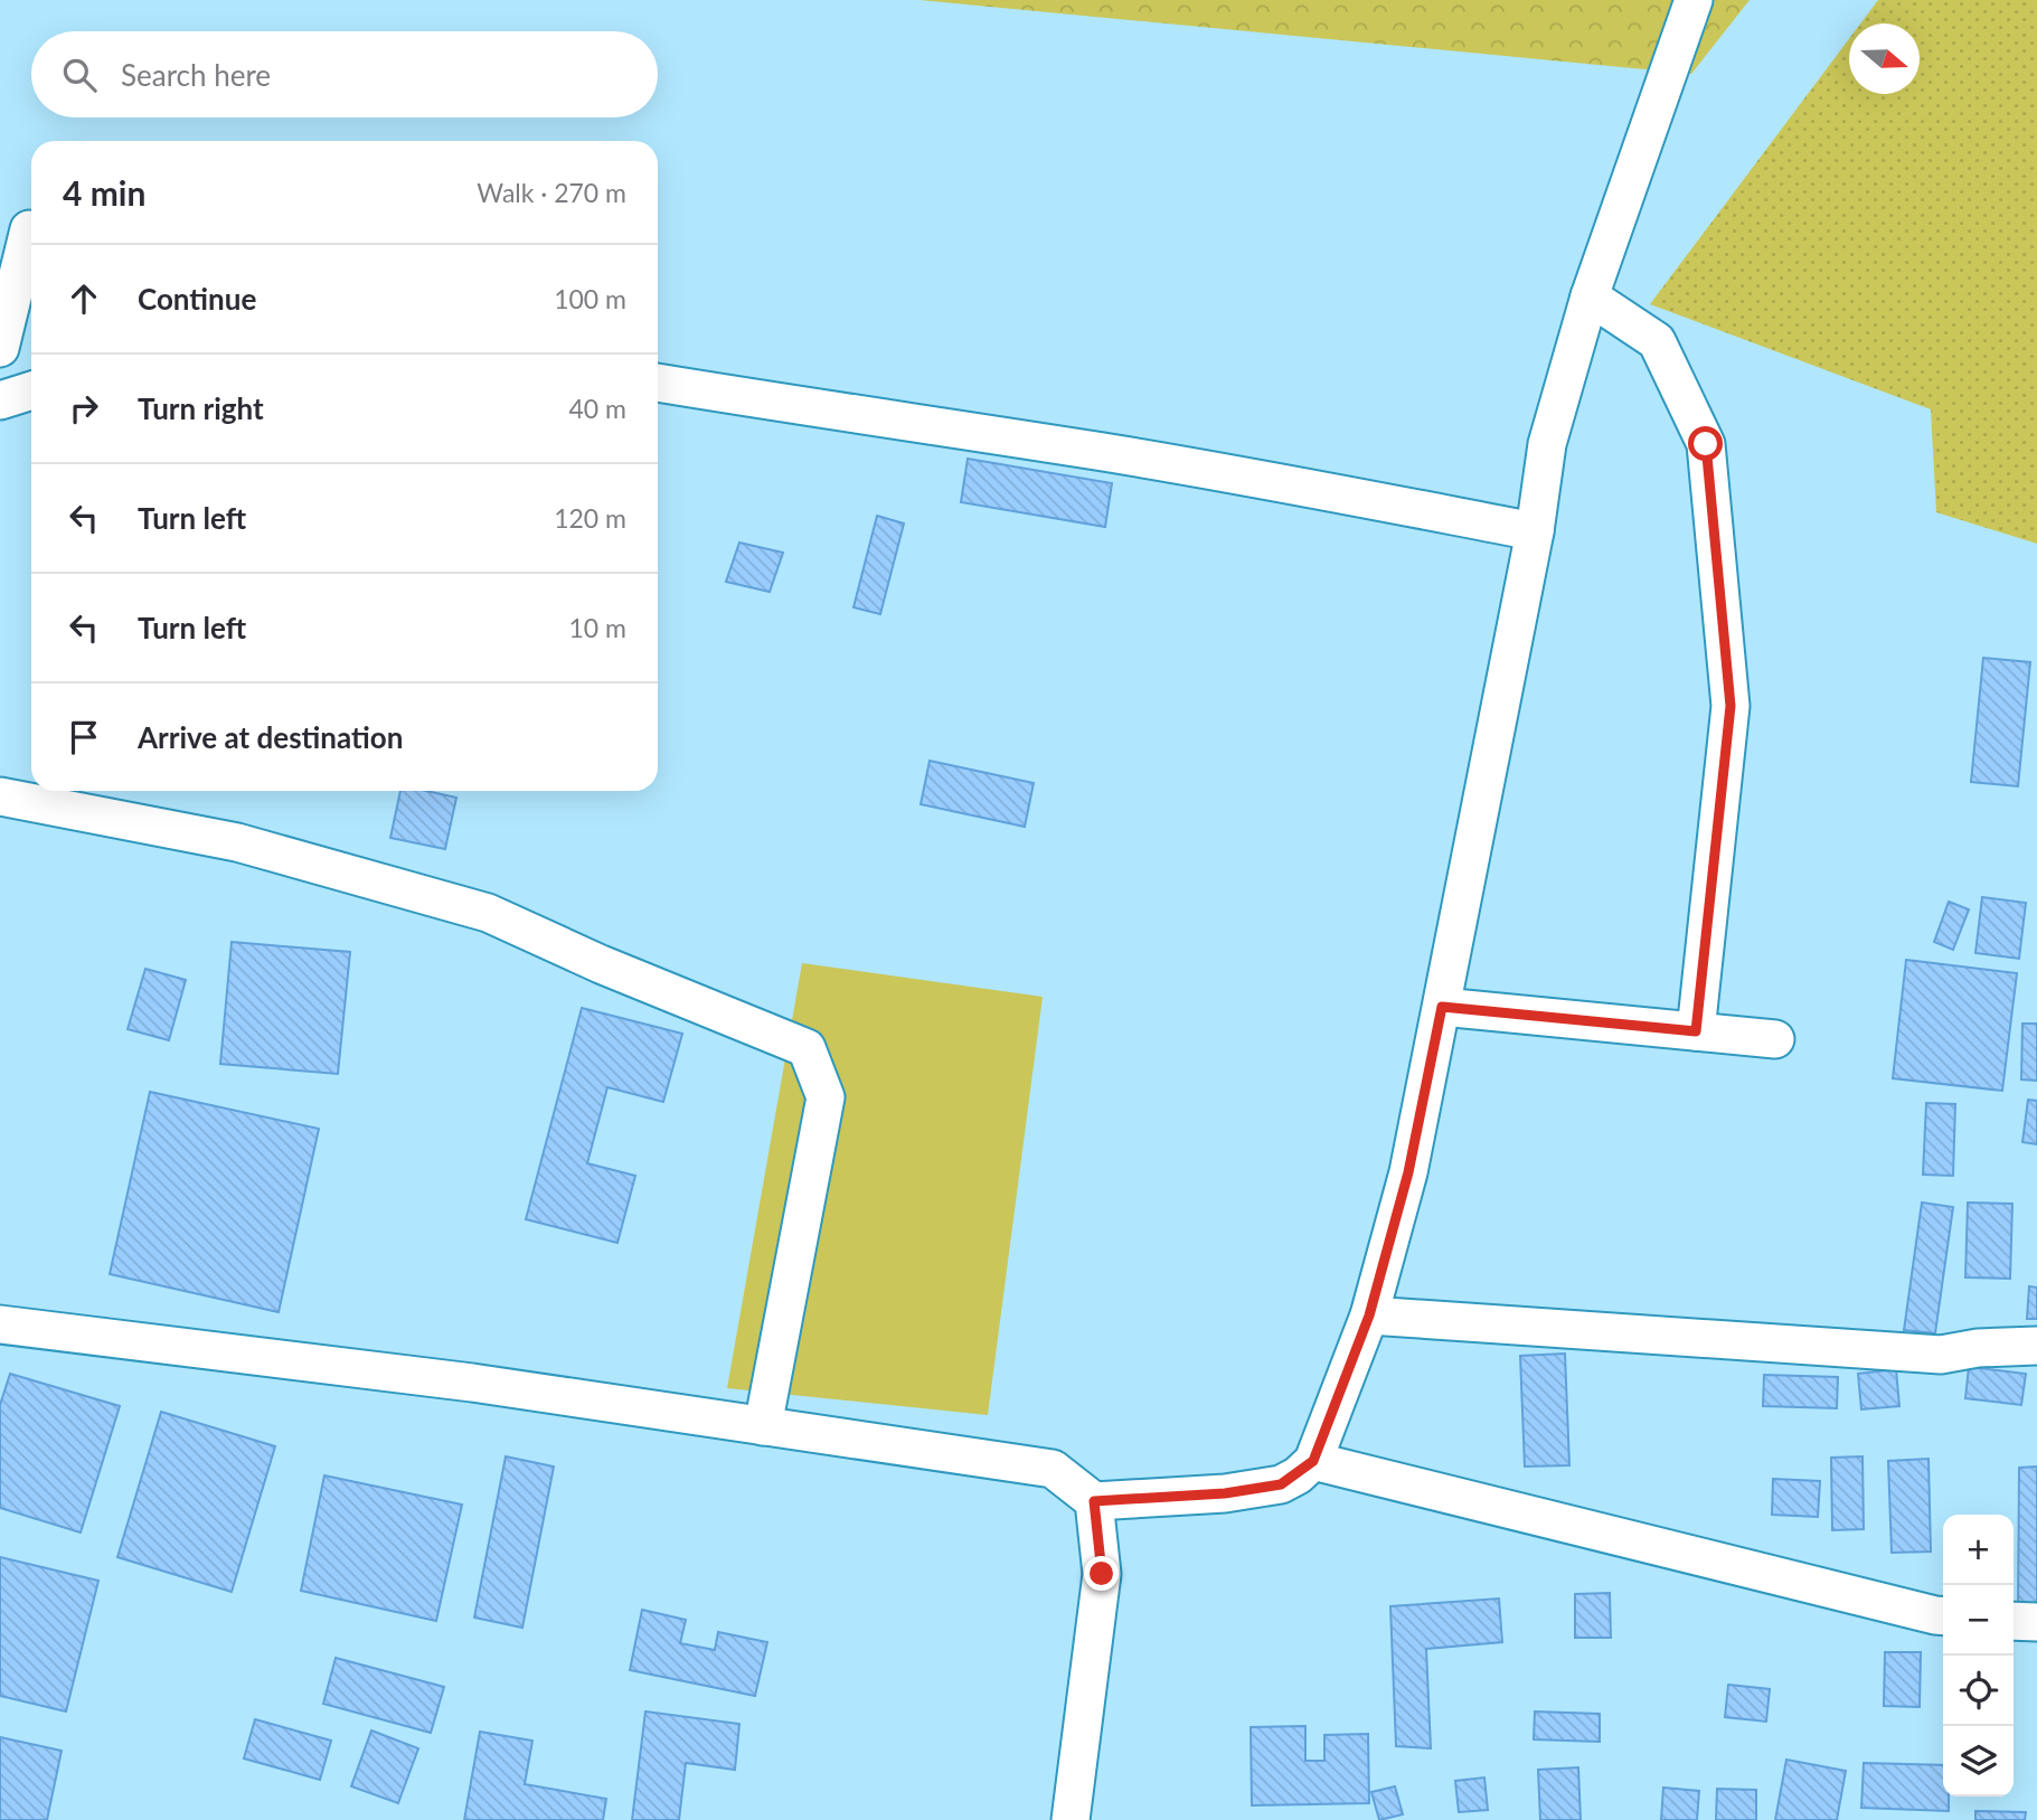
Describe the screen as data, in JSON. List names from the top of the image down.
{
  "north": "right",
  "page": {
    "search": "Search here",
    "heading": ["4 min", "Walk · 270 m"],
    "list": [
      ["Continue", "100 m"],
      ["Turn right", "40 m"],
      ["Turn left", "120 m"],
      ["Turn left", "10 m"],
      "Arrive at destination"
    ],
    "map_buttons": ["+", "−"]
  }
}
